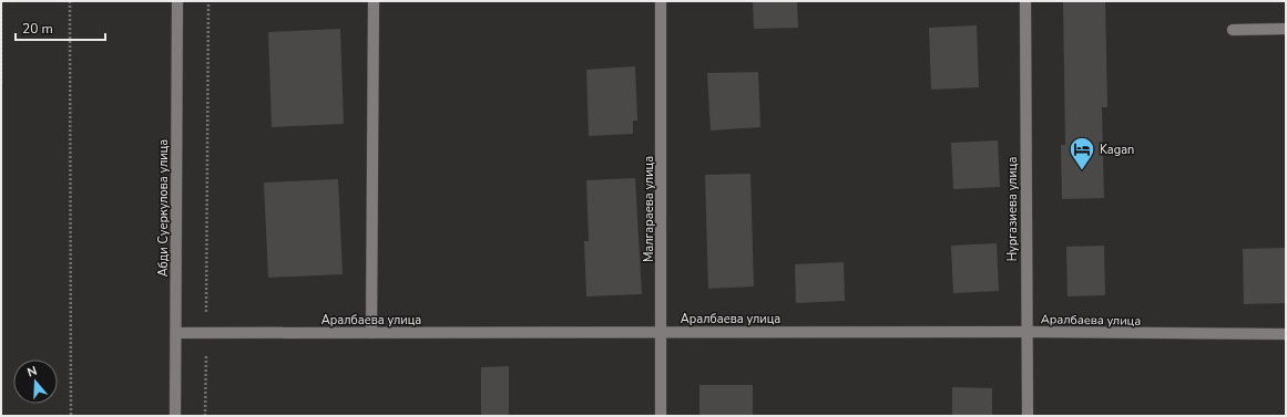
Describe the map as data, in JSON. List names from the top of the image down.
{
  "streets": {
    "street": [
      "Абди Суеркулова улица",
      "Малгараева улица",
      "Нургазиева улица",
      "Аралбаева улица"
    ]
  },
  "crossings": [
    ["Абди Суеркулова улица", "Аралбаева улица"],
    ["Малгараева улица", "Аралбаева улица"],
    ["Нургазиева улица", "Аралбаева улица"]
  ],
  "places": {
    "hotel": ["Kagan"]
  },
  "scale_bar": "20 m",
  "north": "top"
}
